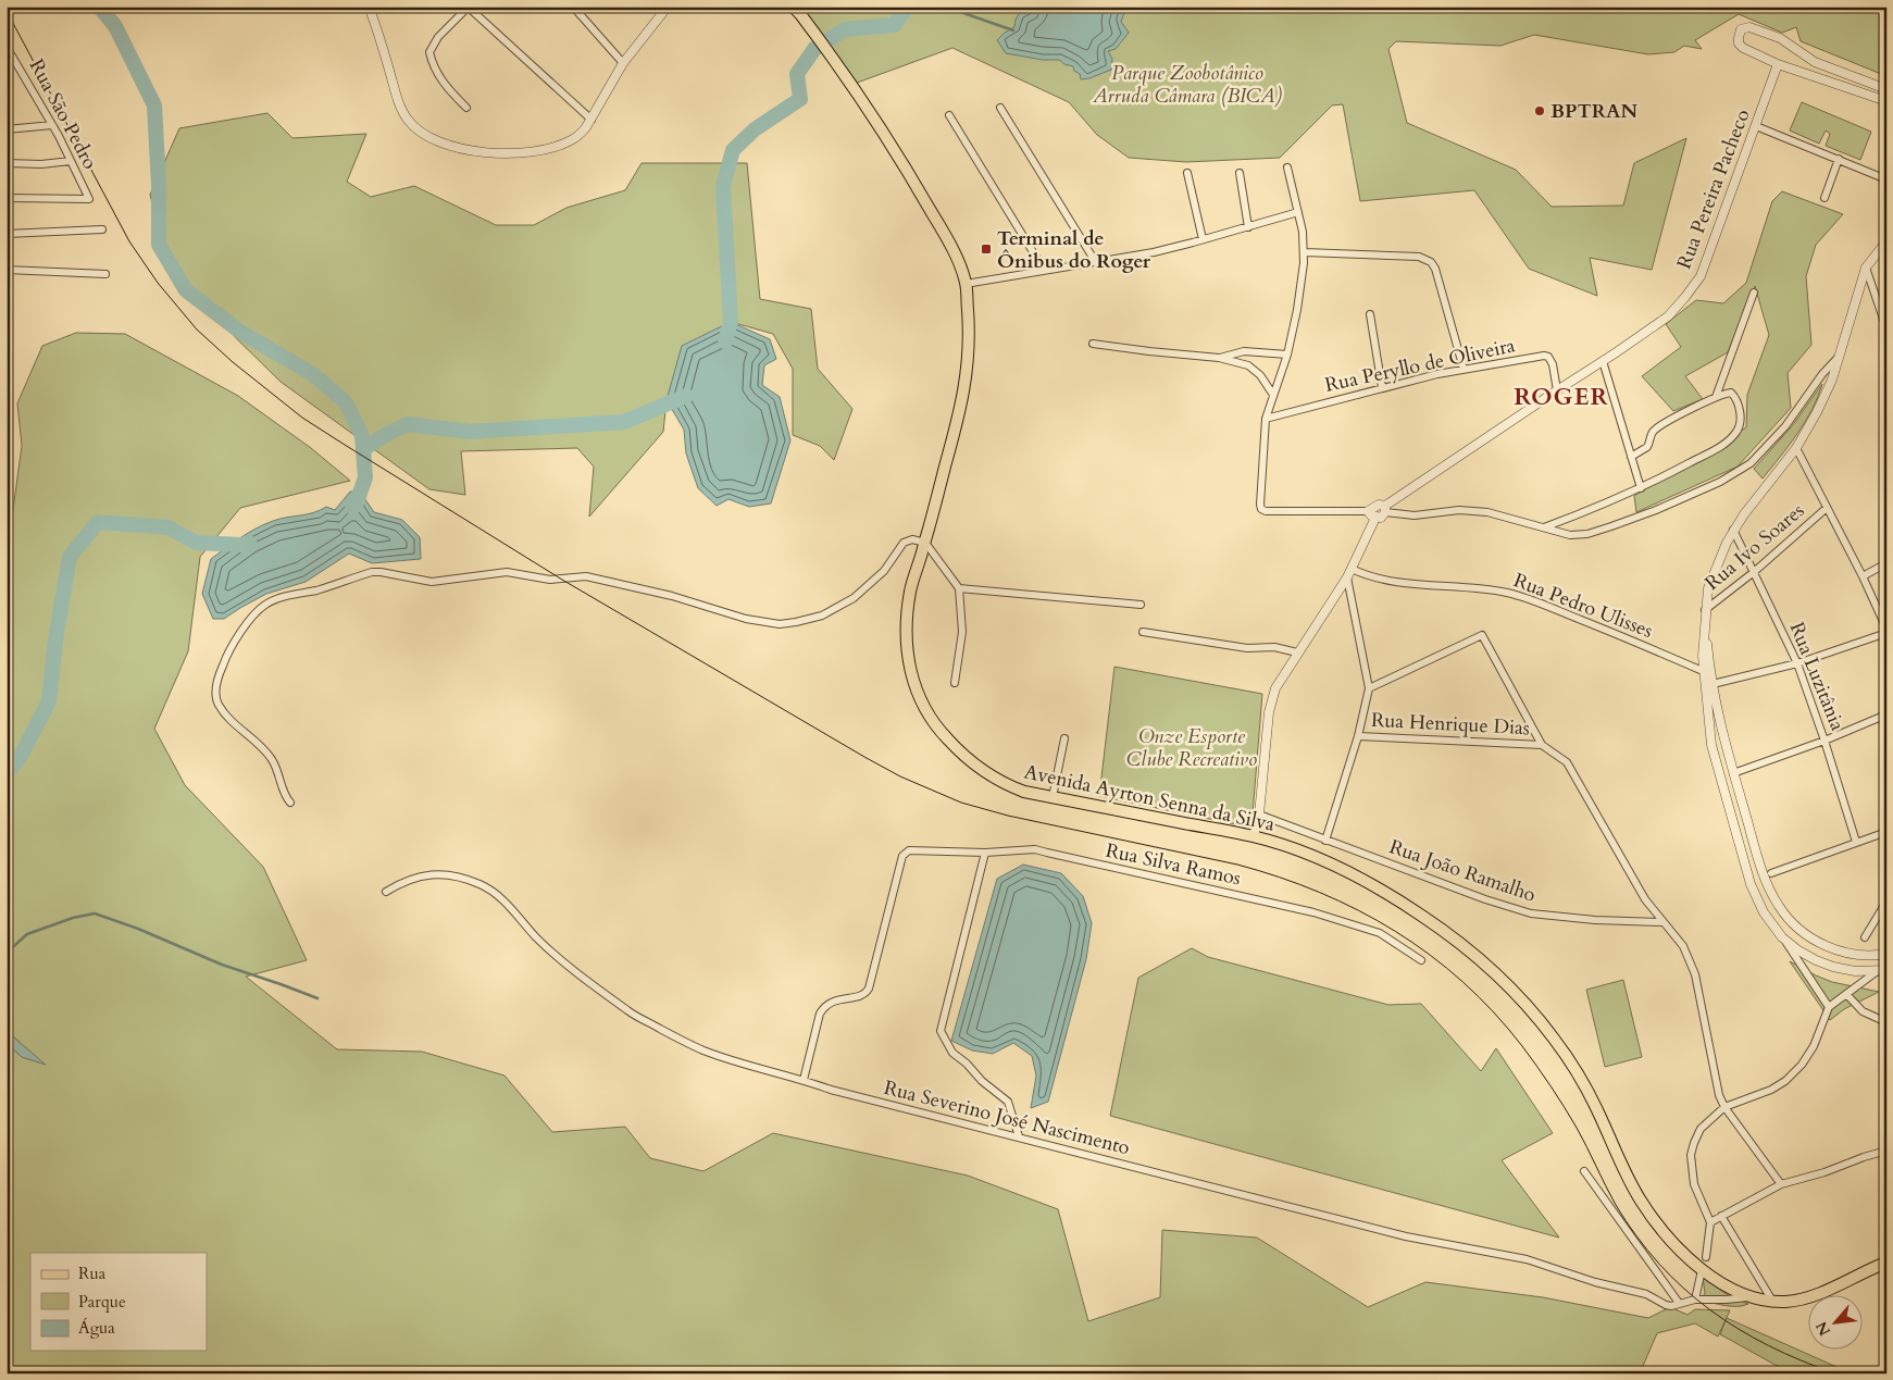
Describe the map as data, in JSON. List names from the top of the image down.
{
  "streets": {
    "main road": ["Avenida Ayrton Senna da Silva"],
    "street": [
      "Rua São Pedro",
      "Rua Pereira Pacheco",
      "Rua Peryllo de Oliveira",
      "Rua Ivo Soares",
      "Rua Pedro Ulisses",
      "Rua Luzitânia",
      "Rua Henrique Dias",
      "Rua Silva Ramos",
      "Rua João Ramalho",
      "Rua Severino José Nascimento"
    ]
  },
  "crossings": [
    ["Rua Pereira Pacheco", "Rua Peryllo de Oliveira"],
    ["Rua Ivo Soares", "Rua Luzitânia"],
    ["Rua Silva Ramos", "Rua Severino José Nascimento"]
  ],
  "districts": ["ROGER"],
  "parks": ["Parque Zoobotânico Arruda Câmara (BICA)", "Onze Esporte Clube Recreativo"],
  "places": {
    "other": ["BPTRAN"],
    "transit": ["Terminal de Ônibus do Roger"]
  },
  "legend": ["Rua", "Parque", "Água"],
  "north": "bottom left"
}
